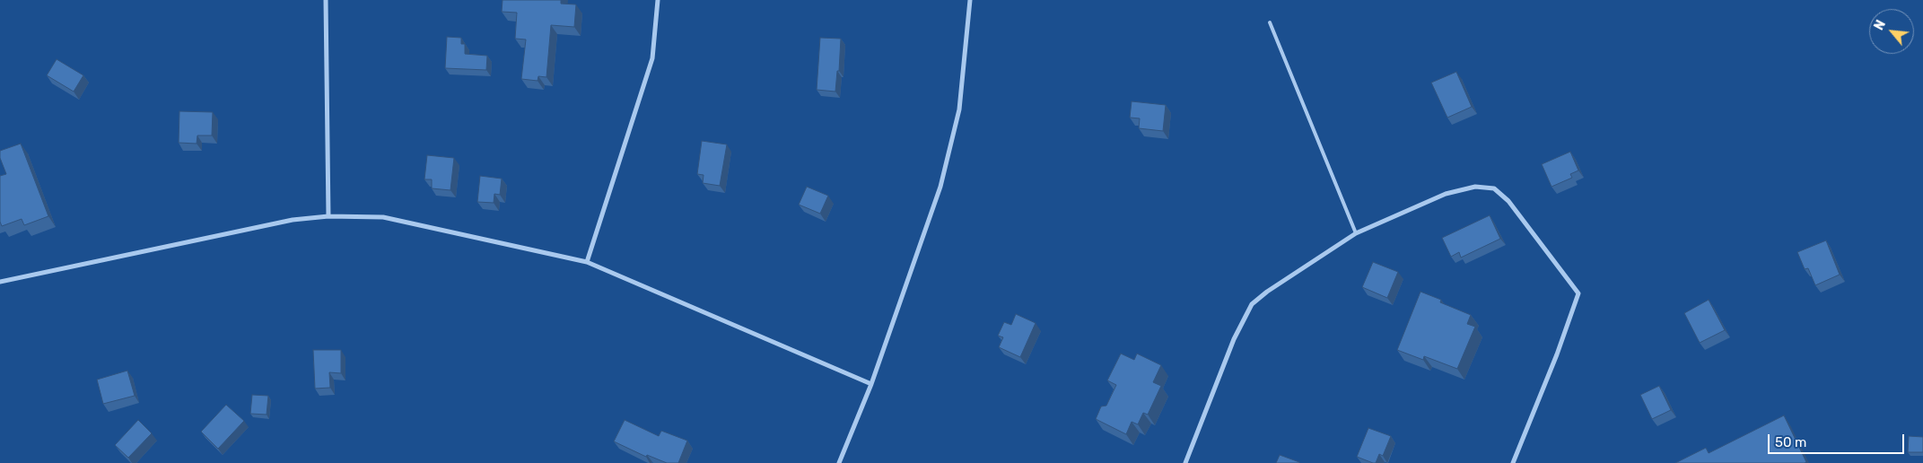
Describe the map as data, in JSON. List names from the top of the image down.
{
  "scale_bar": "50 m",
  "north": "top left"
}
